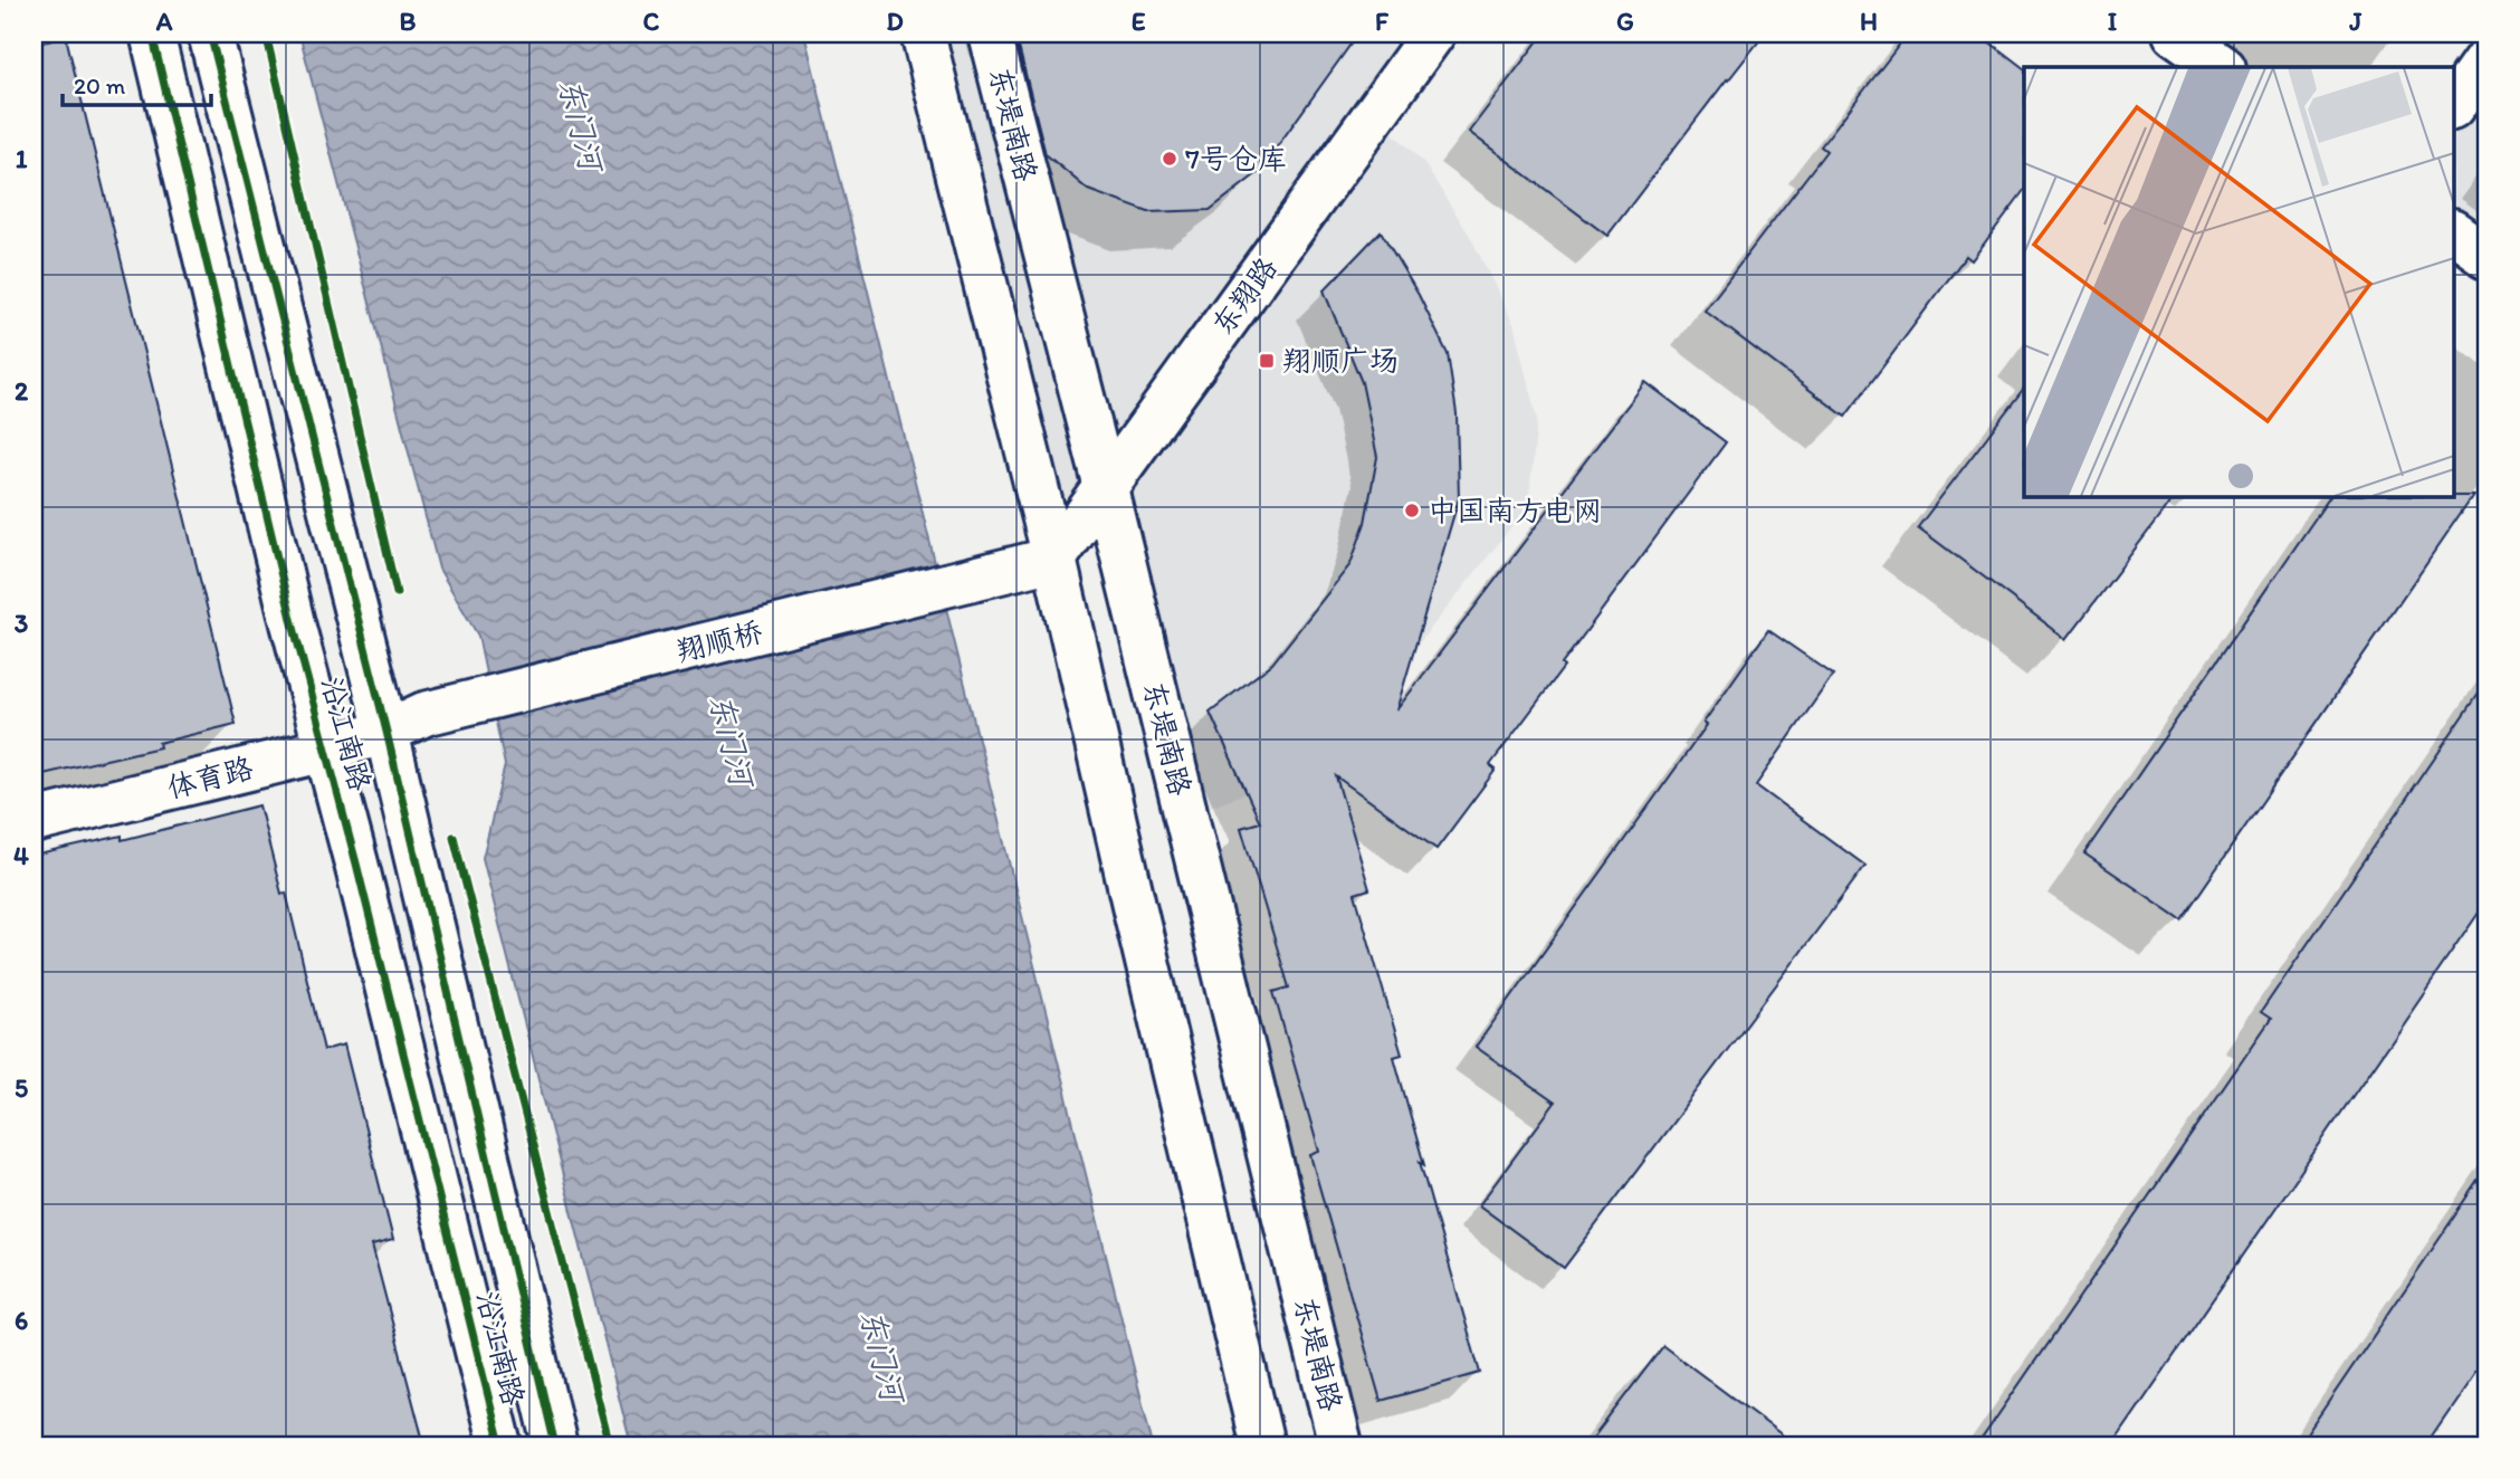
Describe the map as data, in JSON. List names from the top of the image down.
{
  "streets": {
    "main road": [
      "东堤南路",
      "东翔路",
      "翔顺桥",
      "沿江南路",
      "体育路"
    ]
  },
  "crossings": [
    ["东堤南路", "东翔路"],
    ["东翔路", "翔顺桥"],
    ["翔顺桥", "沿江南路"],
    ["翔顺桥", "体育路"],
    ["沿江南路", "体育路"]
  ],
  "water": ["东门河"],
  "places": {
    "other": ["7号仓库", "中国南方电网"],
    "transit": ["翔顺广场"]
  },
  "scale_bar": "20 m",
  "grid": {
    "columns": [
      "A",
      "B",
      "C",
      "D",
      "E",
      "F",
      "G",
      "H",
      "I",
      "J"
    ],
    "rows": [
      "1",
      "2",
      "3",
      "4",
      "5",
      "6"
    ]
  }
}
